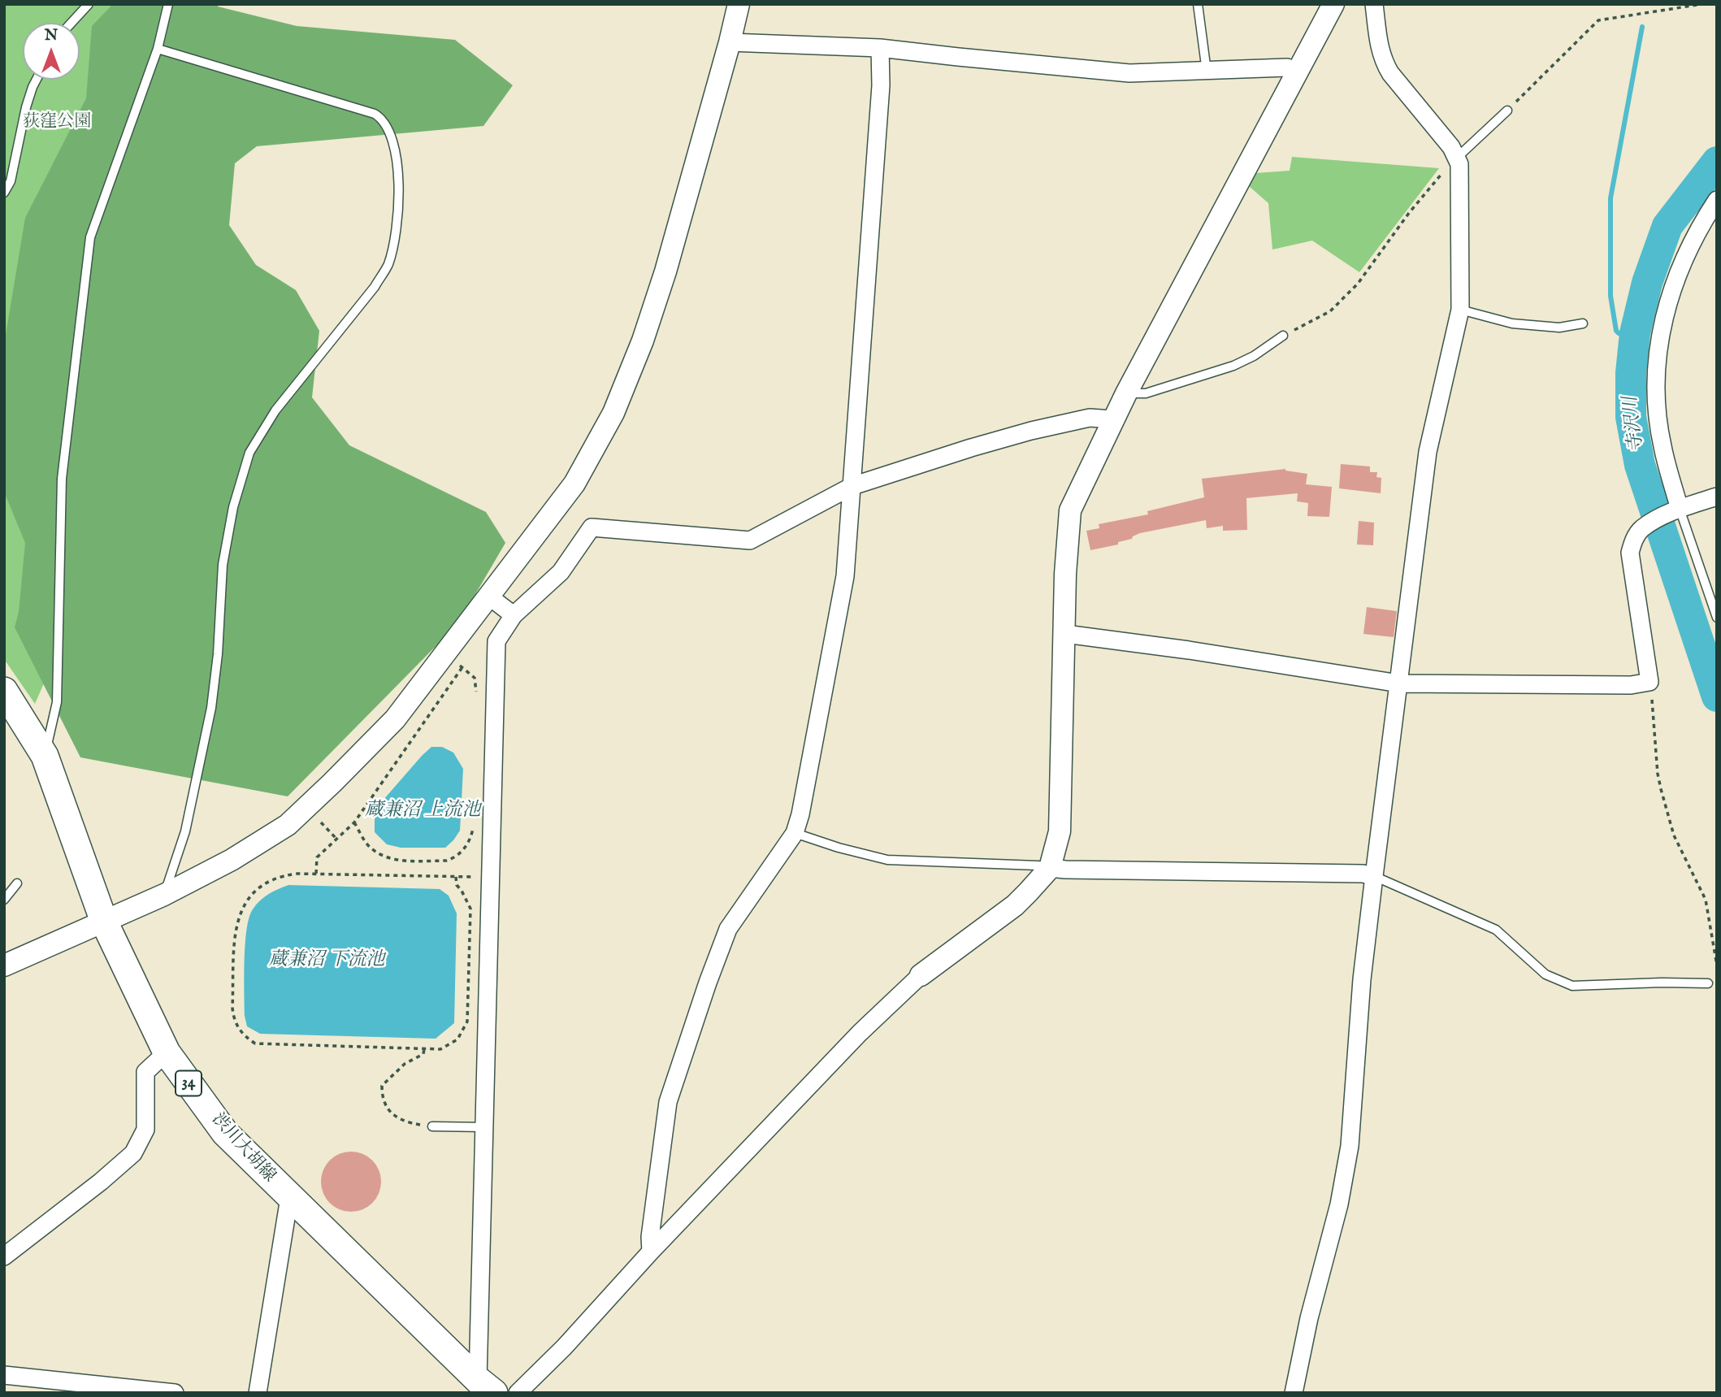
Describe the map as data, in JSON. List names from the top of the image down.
{
  "streets": {
    "main road": ["34", "渋川大胡線"]
  },
  "water": ["寺沢川", "蔵兼沼 上流池", "蔵兼沼 下流池"],
  "parks": ["荻窪公園"],
  "north": "top"
}
